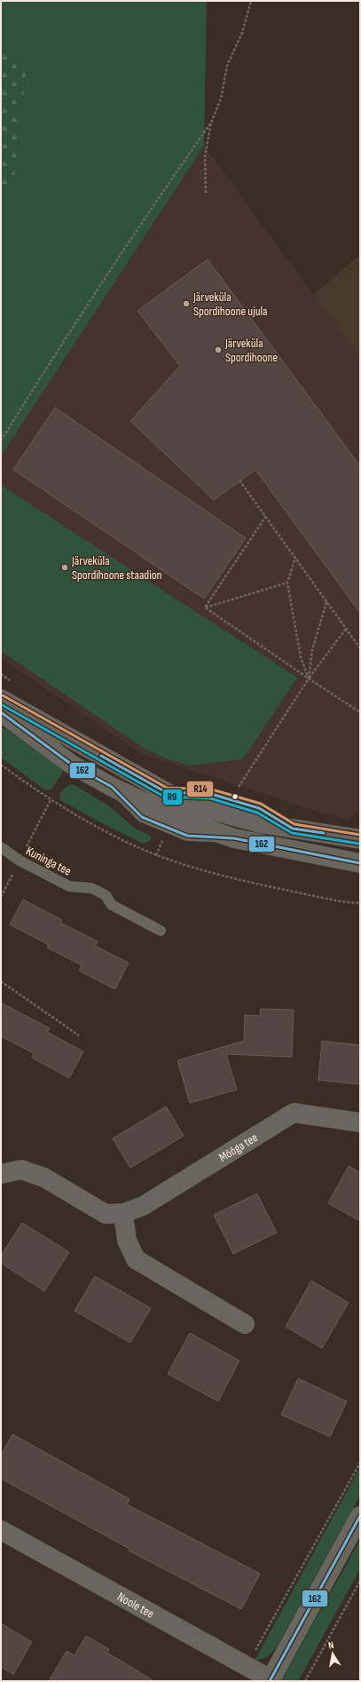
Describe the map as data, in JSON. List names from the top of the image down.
{
  "streets": {
    "street": ["Mõõga tee", "Noole tee"],
    "lane": ["Kuninga tee"]
  },
  "places": ["Järveküla Spordihoone ujula", "Järveküla Spordihoone", "Järveküla Spordihoone staadion"],
  "lines": ["transit line R14", "transit line R9", "transit line 162"],
  "north": "top"
}
